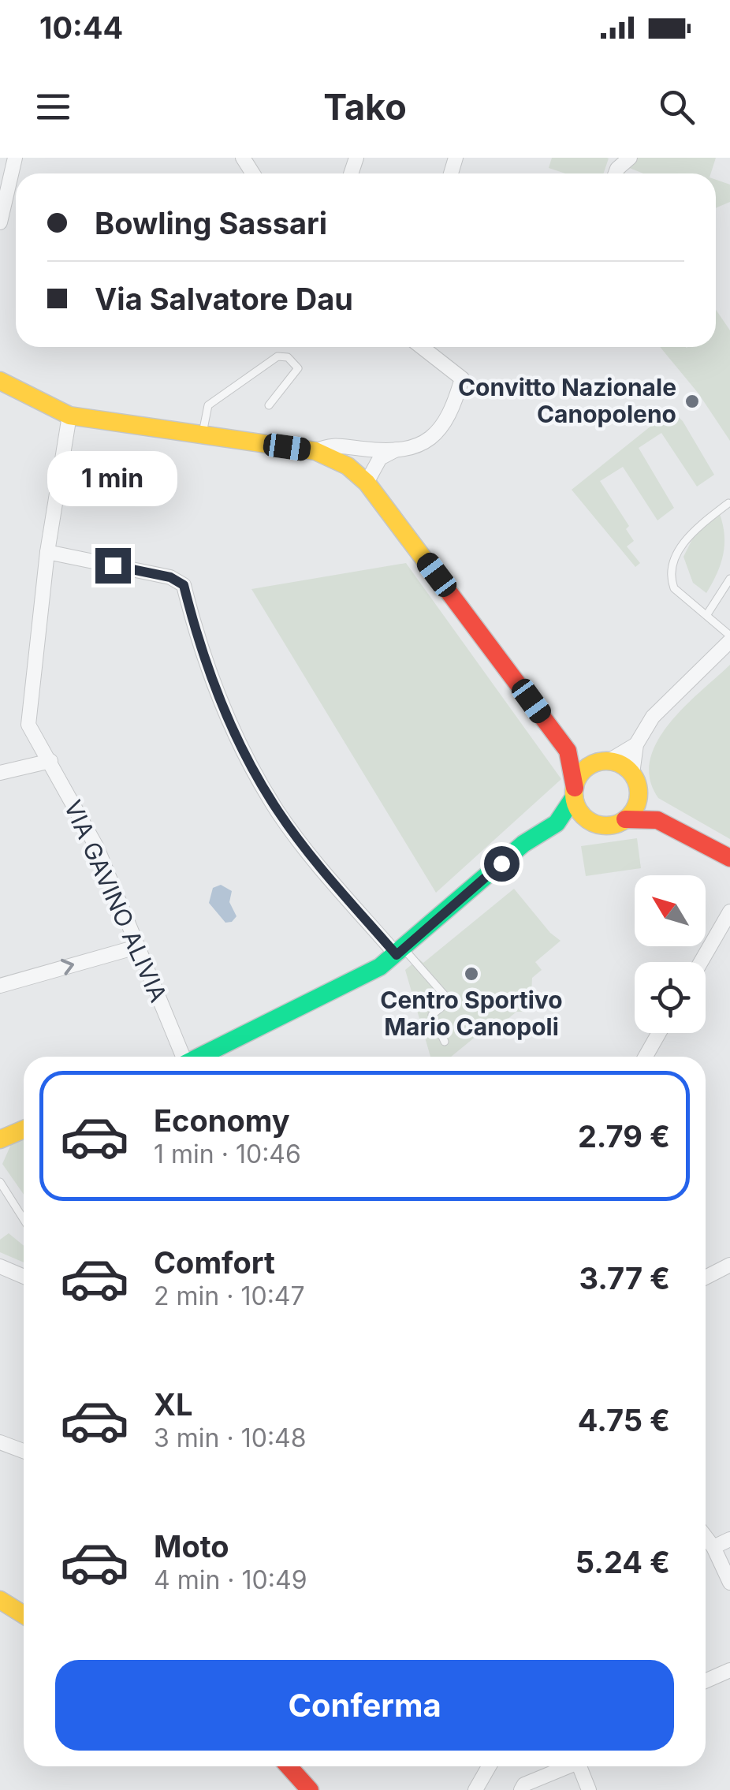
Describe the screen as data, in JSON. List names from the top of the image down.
{
  "streets": {
    "street": ["VIA GAVINO ALIVIA"]
  },
  "places": ["Convitto Nazionale Canopoleno", "Centro Sportivo Mario Canopoli"],
  "north": "top left",
  "page": {
    "status": "10:44",
    "header": "Tako",
    "banner": ["Bowling Sassari", "Via Salvatore Dau"],
    "bubble": "1 min",
    "list": [
      {
        "name": "Economy",
        "note": "1 min · 10:46",
        "value": "2.79 €"
      },
      {
        "name": "Comfort",
        "note": "2 min · 10:47",
        "value": "3.77 €"
      },
      {
        "name": "XL",
        "note": "3 min · 10:48",
        "value": "4.75 €"
      },
      {
        "name": "Moto",
        "note": "4 min · 10:49",
        "value": "5.24 €"
      }
    ],
    "buttons": "Conferma"
  }
}
